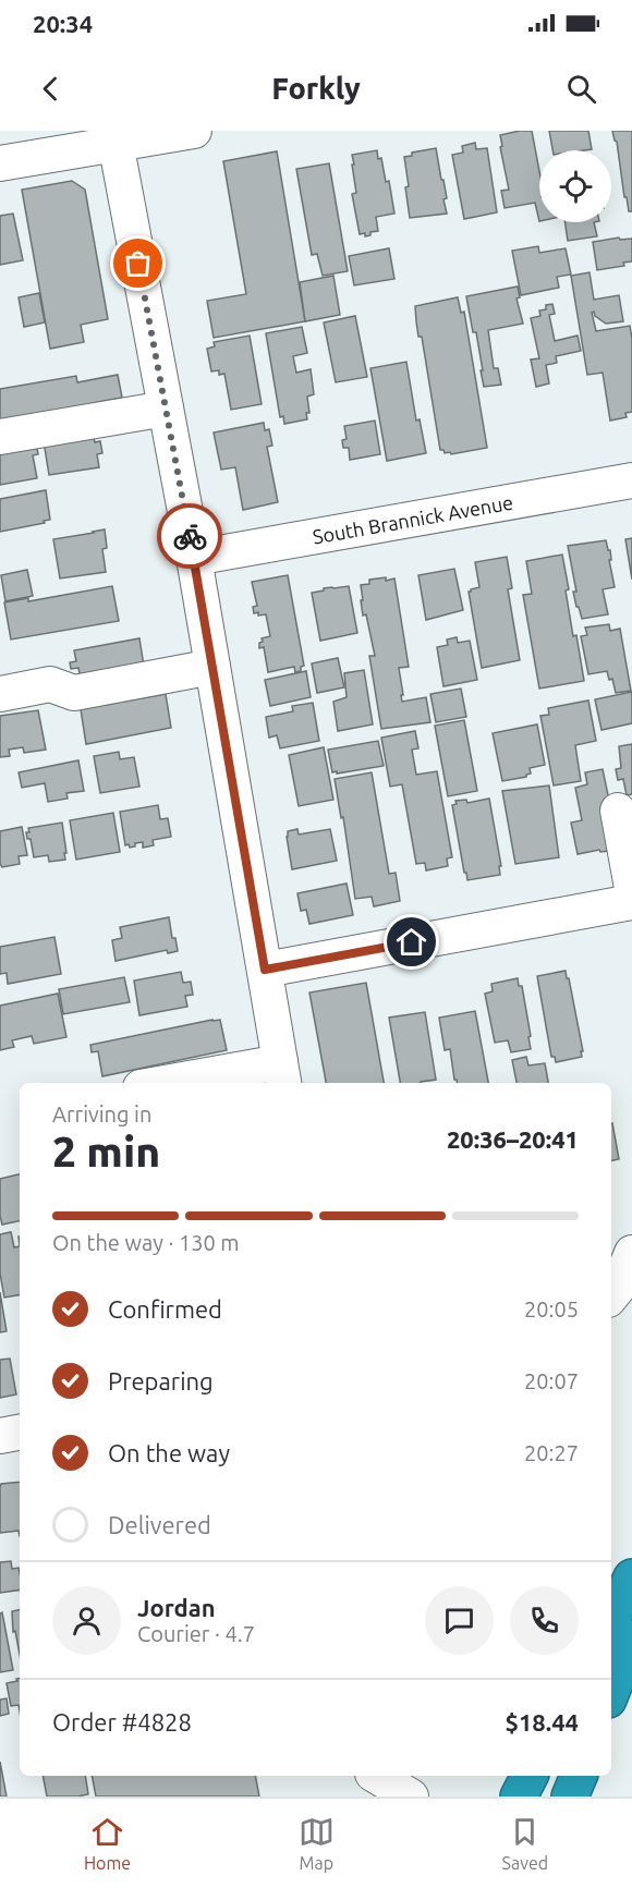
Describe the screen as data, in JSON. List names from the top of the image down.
{
  "streets": {
    "street": ["South Brannick Avenue"]
  },
  "page": {
    "status": "20:34",
    "header": "Forkly",
    "heading": ["2 min", "Arriving in", "20:36–20:41"],
    "panel": [
      "Jordan",
      "Courier · 4.7",
      "Order #4828",
      "$18.44"
    ],
    "bar": "On the way · 130 m",
    "list": [
      ["Confirmed", "20:05"],
      ["Preparing", "20:07"],
      ["On the way", "20:27"],
      "Delivered"
    ],
    "tabs": ["Home", "Map", "Saved"]
  }
}
